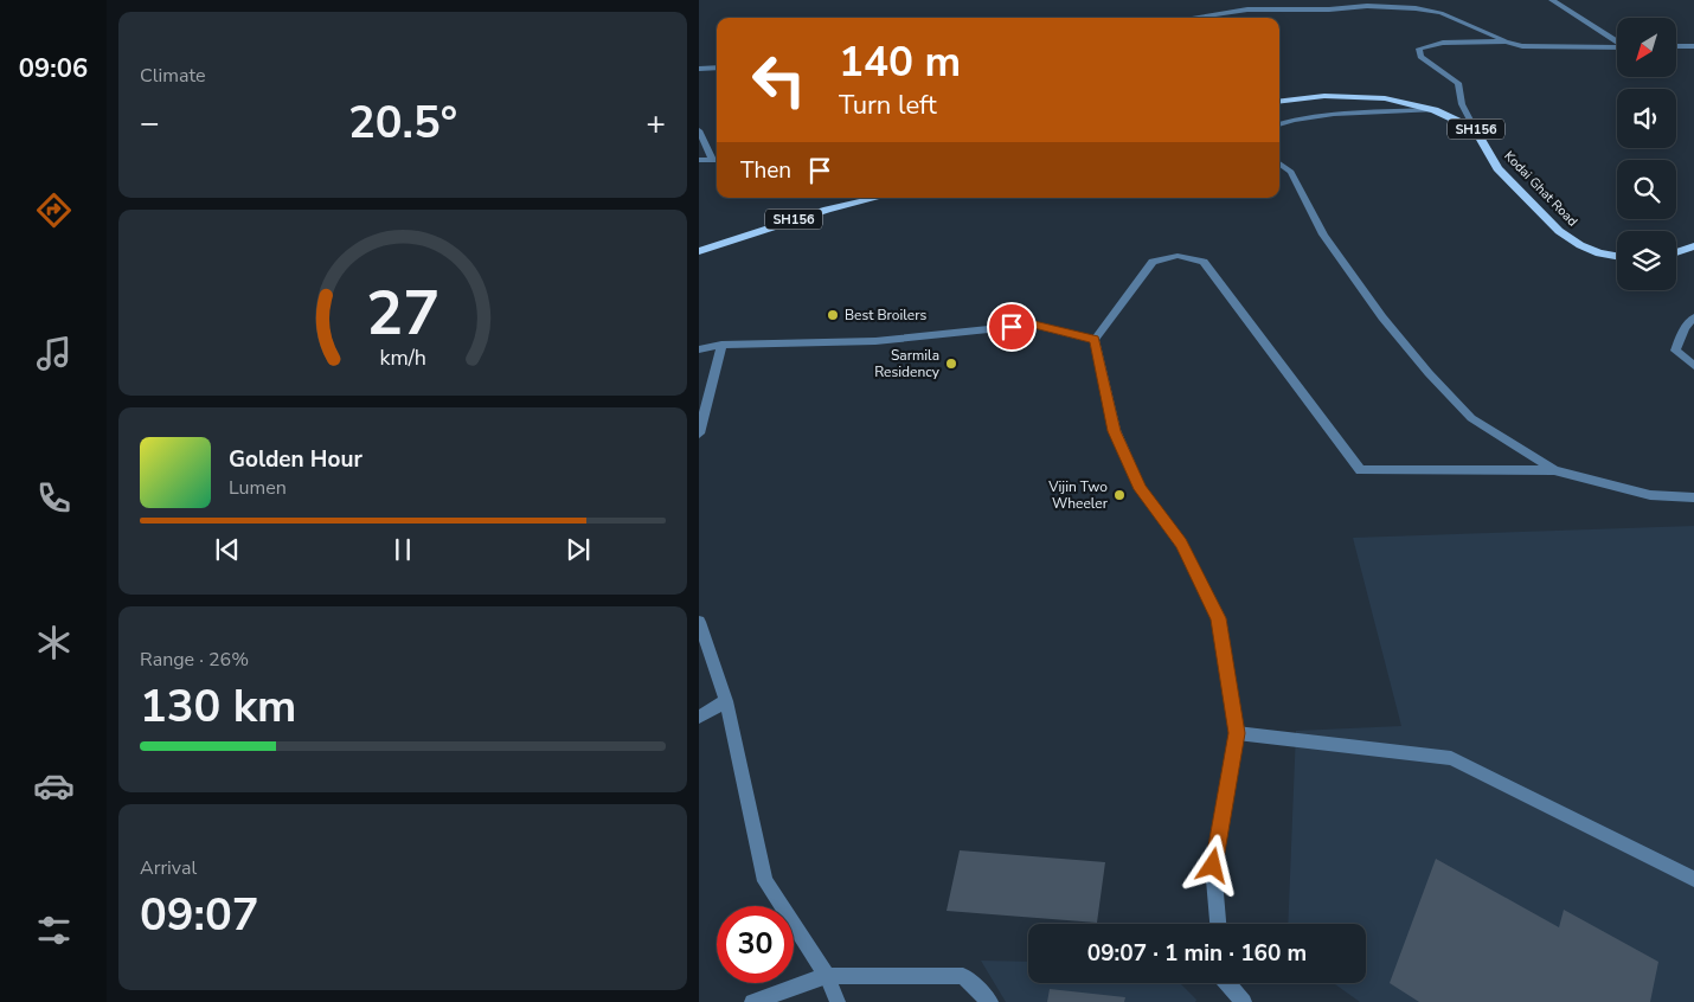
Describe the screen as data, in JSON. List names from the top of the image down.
{
  "streets": {
    "main road": ["SH156", "Kodai Ghat Road"]
  },
  "crossings": [
    ["SH156", "Kodai Ghat Road"]
  ],
  "places": ["Best Broilers", "Sarmila Residency", "Vijin Two Wheeler"],
  "north": "bottom left",
  "page": {
    "tabs": "09:06",
    "tile": [
      "Climate",
      ["Range · 26%", "130 km"],
      ["Arrival", "09:07"]
    ],
    "turn": ["140 m", "Turn left"],
    "heat": ["−", "20.5°", "+"],
    "then": "Then",
    "song": ["Golden Hour", "Lumen"],
    "limit": "30",
    "trip": "09:07 · 1 min · 160 m",
    "gauge": ["27", "km/h"]
  }
}
